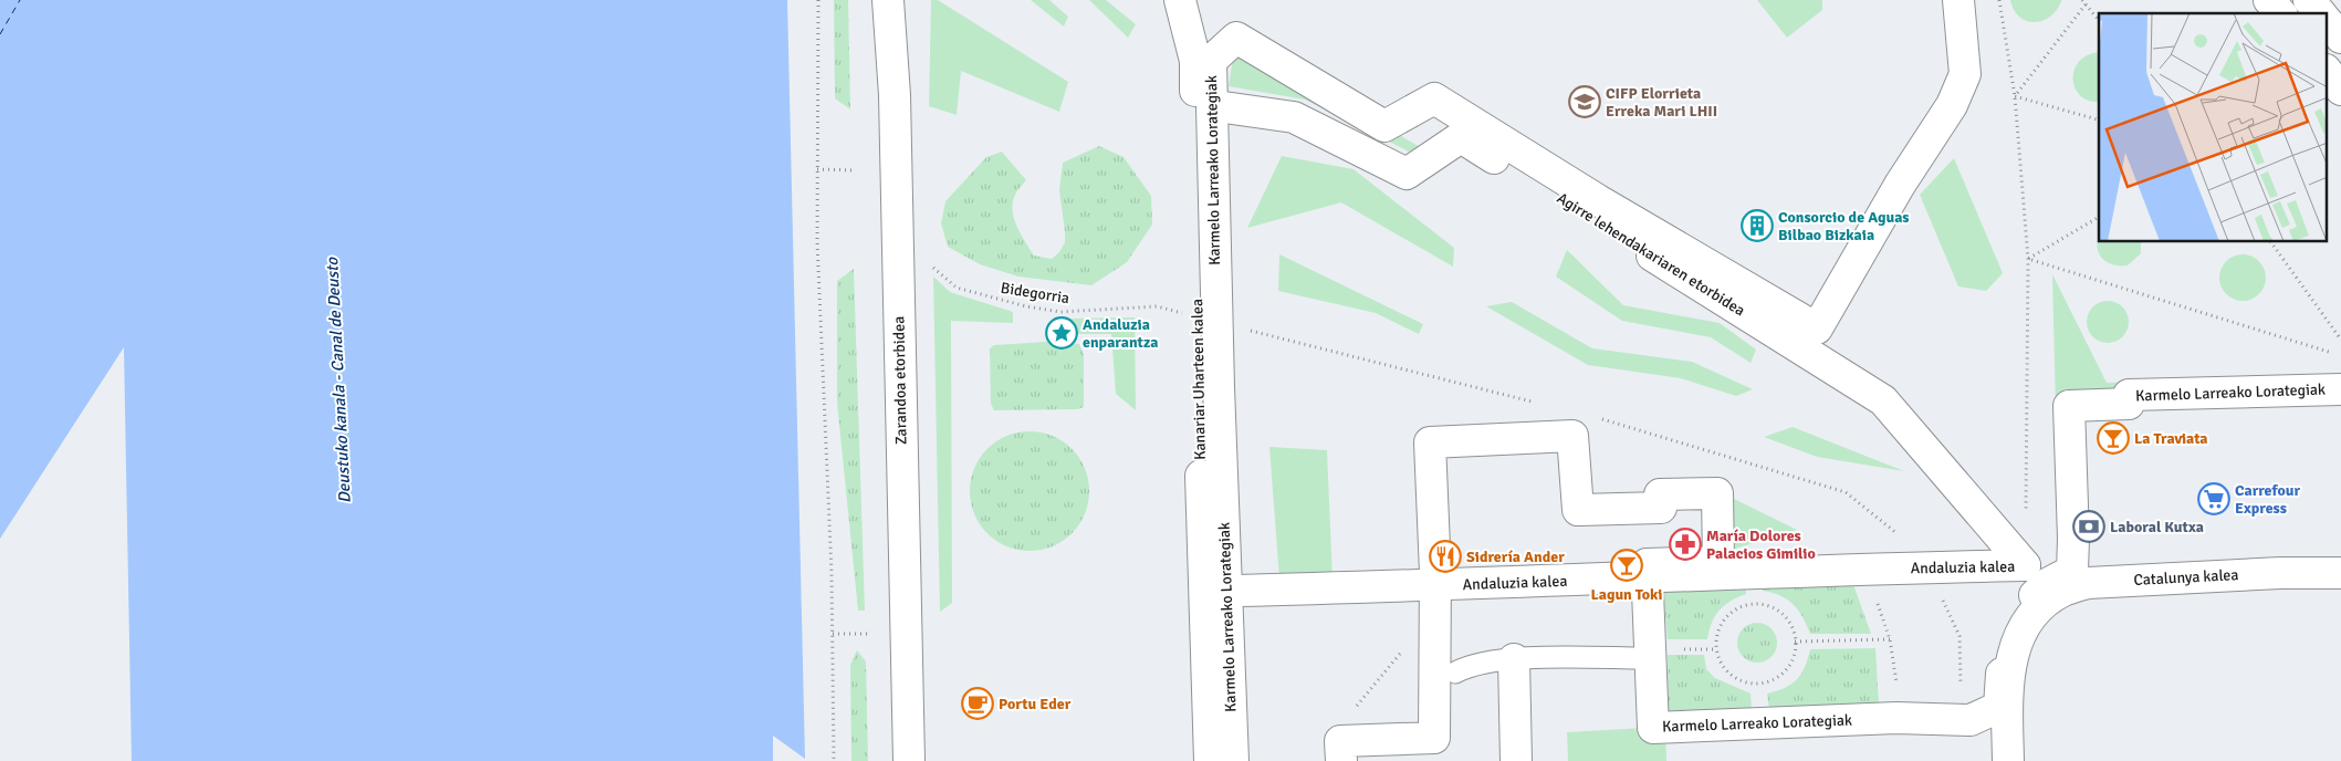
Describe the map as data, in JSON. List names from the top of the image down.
{
  "streets": {
    "street": [
      "Karmelo Larreako Lorategiak",
      "Agirre lehendakariaren etorbidea",
      "Kanariar Uharteen kalea",
      "Zarandoa etorbidea",
      "Andaluzia kalea",
      "Catalunya kalea"
    ],
    "path": ["Bidegorria"]
  },
  "crossings": [
    ["Karmelo Larreako Lorategiak", "Andaluzia kalea"],
    ["Agirre lehendakariaren etorbidea", "Andaluzia kalea"],
    ["Bidegorria", "Zarandoa etorbidea"]
  ],
  "water": ["Deustuko kanala - Canal de Deusto"],
  "places": {
    "school or university": ["CIFP Elorrieta Erreka Mari LHII"],
    "building": ["Consorcio de Aguas Bilbao Bizkaia"],
    "place": ["Andaluzia enparantza"],
    "bar": ["La Traviata", "Lagun Toki"],
    "supermarket": ["Carrefour Express"],
    "bank": ["Laboral Kutxa"],
    "pharmacy": ["María Dolores Palacios Gimilio"],
    "restaurant": ["Sidrería Ander"],
    "cafe": ["Portu Eder"]
  }
}
